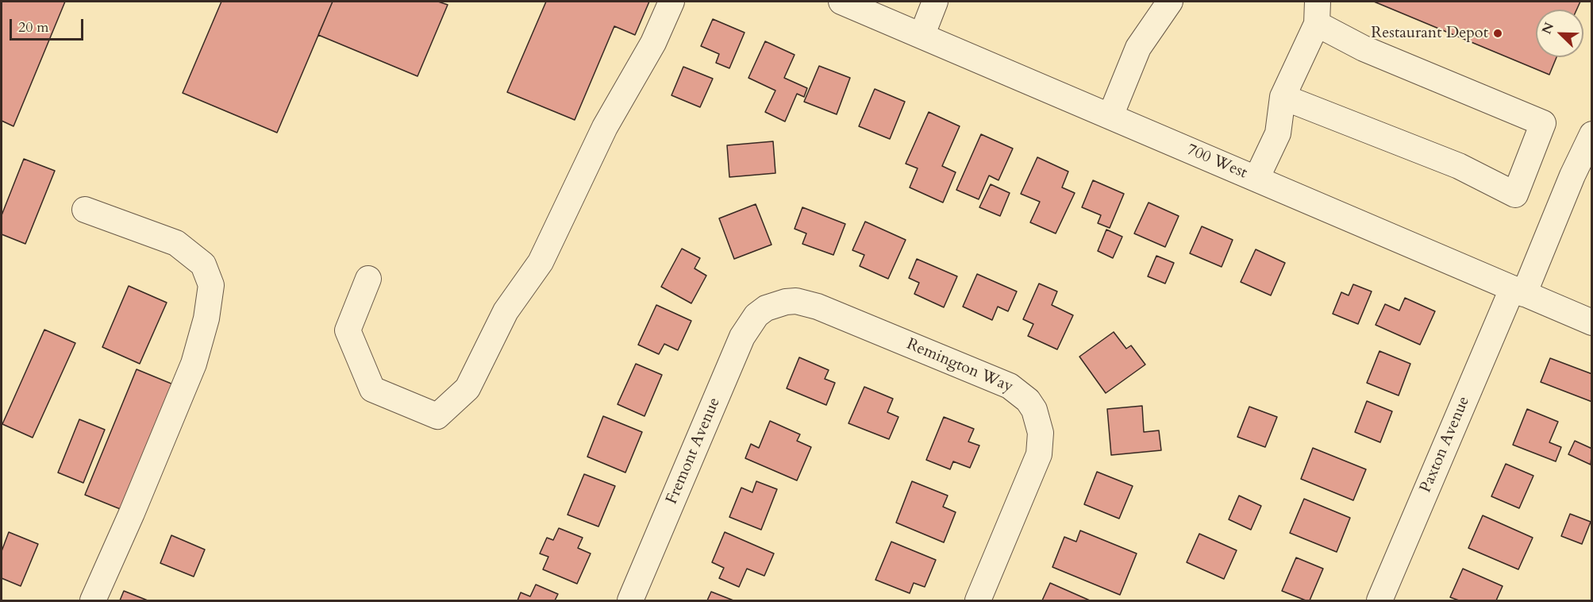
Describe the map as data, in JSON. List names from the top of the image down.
{
  "streets": {
    "street": [
      "700 West",
      "Remington Way",
      "Paxton Avenue",
      "Fremont Avenue"
    ]
  },
  "crossings": [
    ["700 West", "Paxton Avenue"],
    ["Remington Way", "Fremont Avenue"]
  ],
  "places": ["Restaurant Depot"],
  "scale_bar": "20 m",
  "north": "top left"
}
